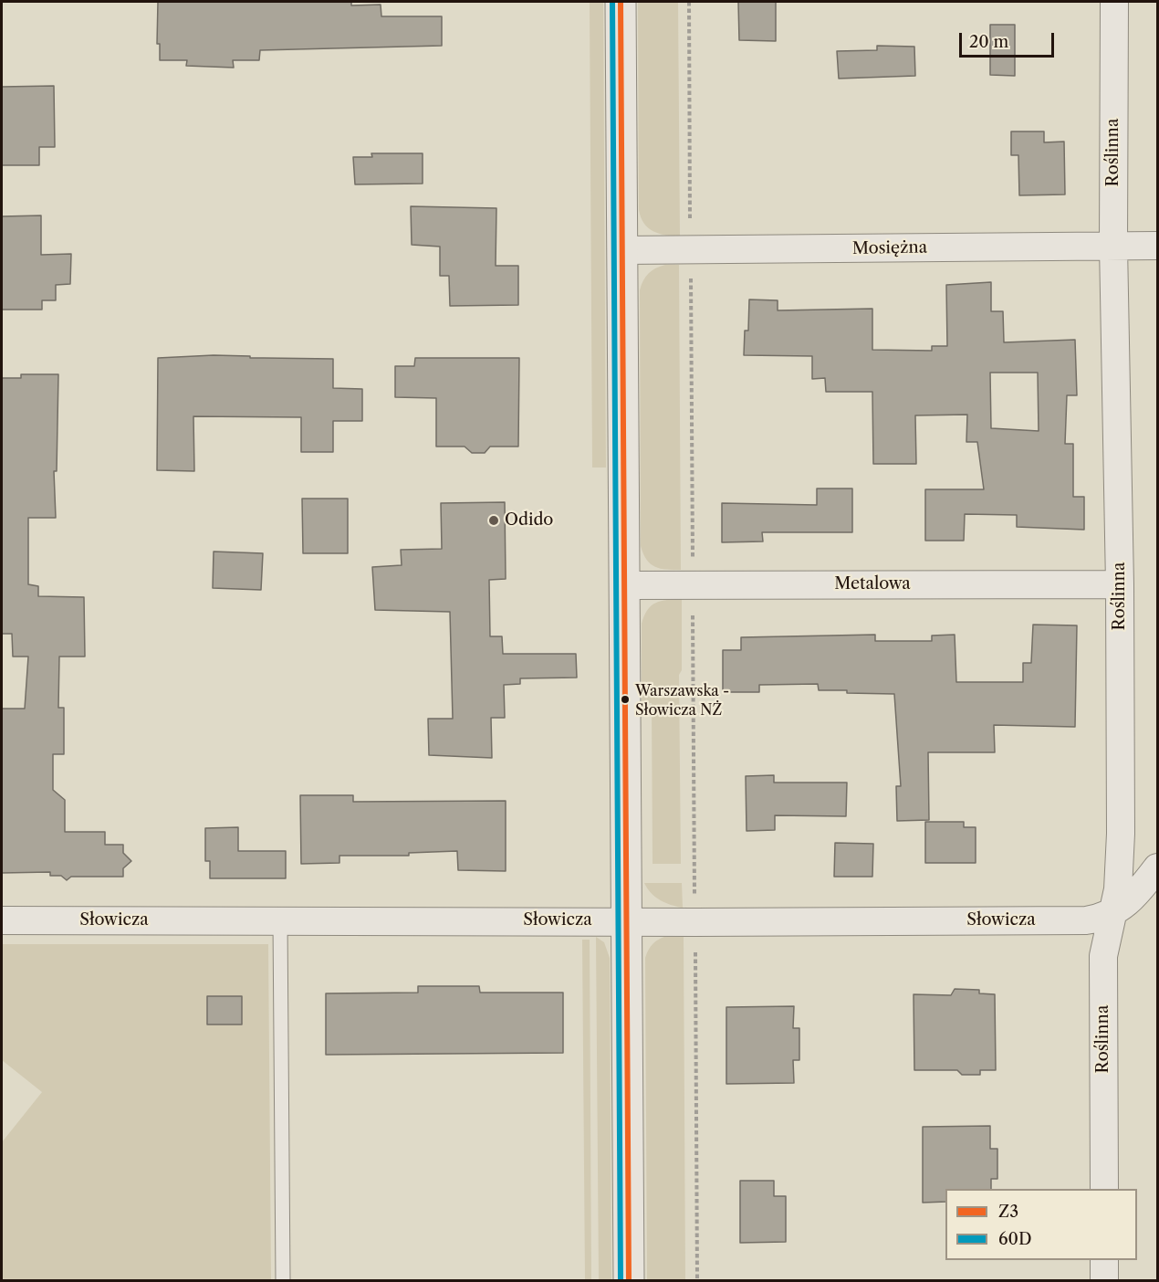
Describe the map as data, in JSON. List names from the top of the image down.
{
  "streets": {
    "street": [
      "Roślinna",
      "Mosiężna",
      "Metalowa",
      "Słowicza"
    ]
  },
  "crossings": [
    ["Roślinna", "Mosiężna"],
    ["Roślinna", "Metalowa"],
    ["Roślinna", "Słowicza"]
  ],
  "places": ["Odido", "Warszawska - Słowicza NŻ"],
  "lines": ["transit line Z3", "transit line 60D"],
  "legend": ["Z3", "60D"],
  "scale_bar": "20 m"
}
